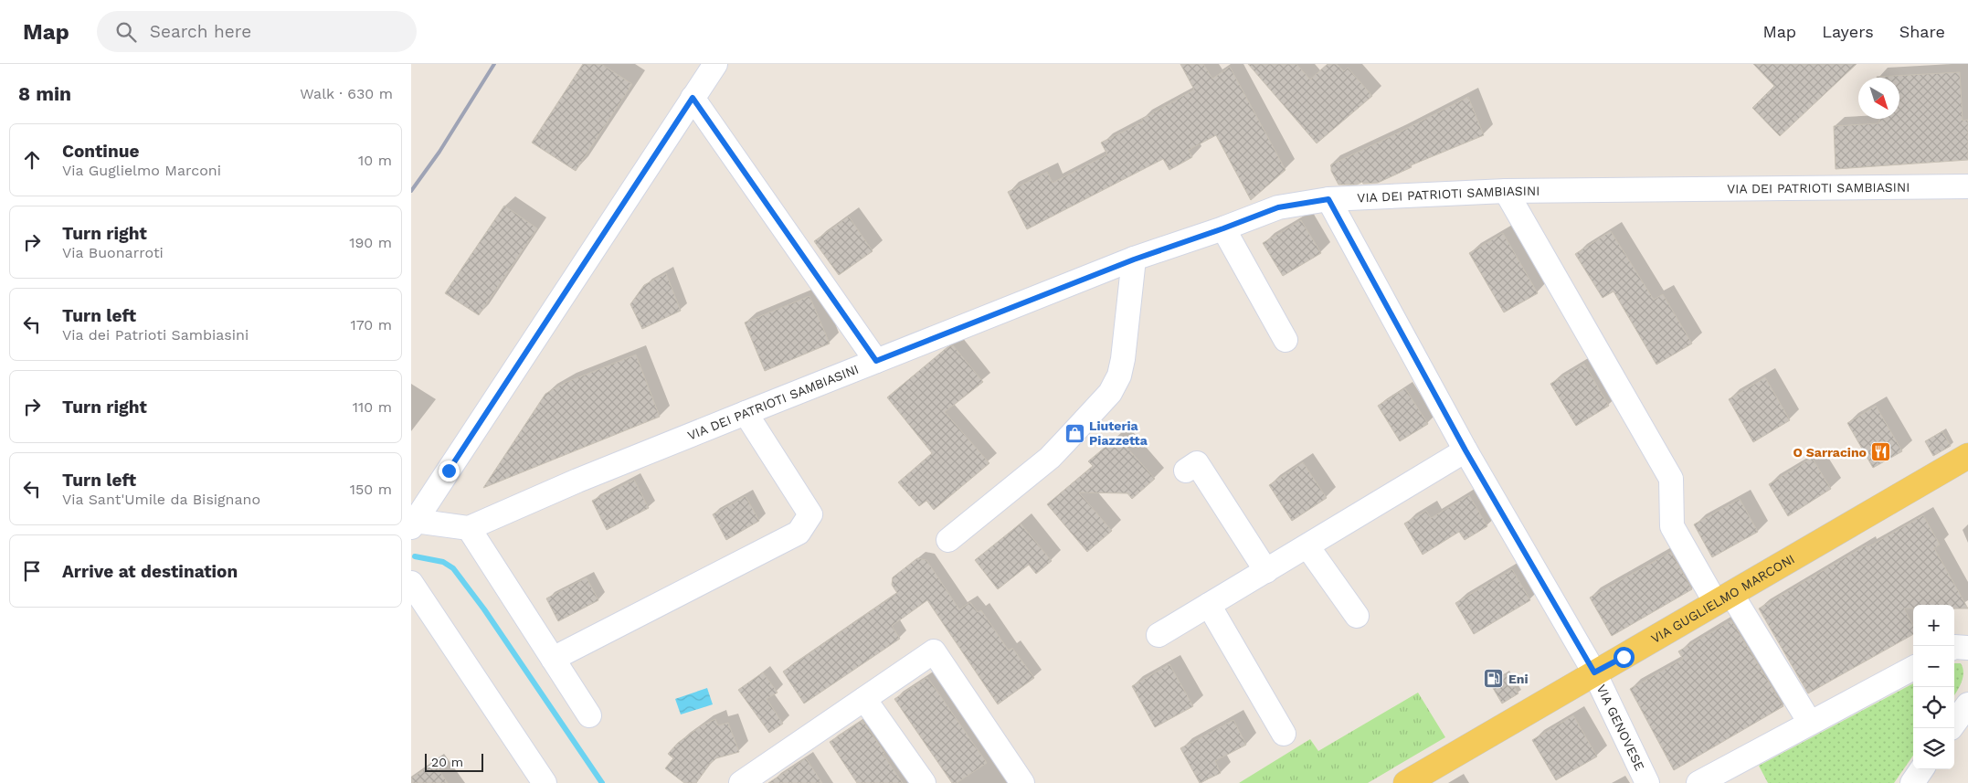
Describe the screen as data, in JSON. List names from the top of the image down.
{
  "streets": {
    "main road": ["VIA GUGLIELMO MARCONI"],
    "street": ["VIA DEI PATRIOTI SAMBIASINI", "VIA GENOVESE"]
  },
  "crossings": [
    ["VIA DEI PATRIOTI SAMBIASINI", "VIA GENOVESE"],
    ["VIA GUGLIELMO MARCONI", "VIA GENOVESE"]
  ],
  "places": {
    "shop": ["Liuteria Piazzetta"],
    "restaurant": ["O Sarracino"],
    "fuel station": ["Eni"]
  },
  "scale_bar": "20 m",
  "north": "bottom right",
  "page": {
    "header": "Map",
    "search": "Search here",
    "nav": ["Map", "Layers", "Share"],
    "heading": ["8 min", "Walk · 630 m"],
    "list": [
      ["Continue", "Via Guglielmo Marconi", "10 m"],
      ["Turn right", "Via Buonarroti", "190 m"],
      ["Turn left", "Via dei Patrioti Sambiasini", "170 m"],
      ["Turn right", "110 m"],
      ["Turn left", "Via Sant'Umile da Bisignano", "150 m"],
      "Arrive at destination"
    ],
    "map_buttons": ["+", "−"],
    "scale": "20 m"
  }
}
